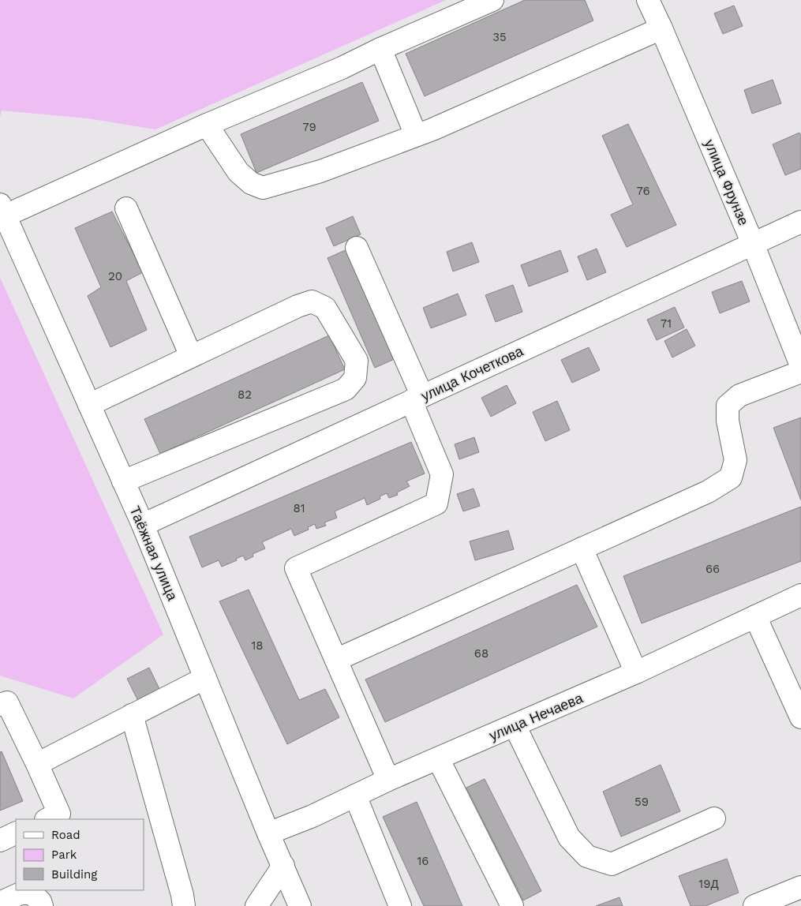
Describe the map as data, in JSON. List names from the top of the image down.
{
  "streets": {
    "street": [
      "улица Фрунзе",
      "улица Кочеткова",
      "Таёжная улица",
      "улица Нечаева"
    ]
  },
  "crossings": [
    ["улица Фрунзе", "улица Кочеткова"],
    ["улица Кочеткова", "Таёжная улица"],
    ["Таёжная улица", "улица Нечаева"]
  ],
  "house_numbers": [
    "35",
    "79",
    "76",
    "20",
    "71",
    "82",
    "81",
    "66",
    "18",
    "68",
    "59",
    "16",
    "19Д"
  ],
  "legend": ["Road", "Park", "Building"]
}
